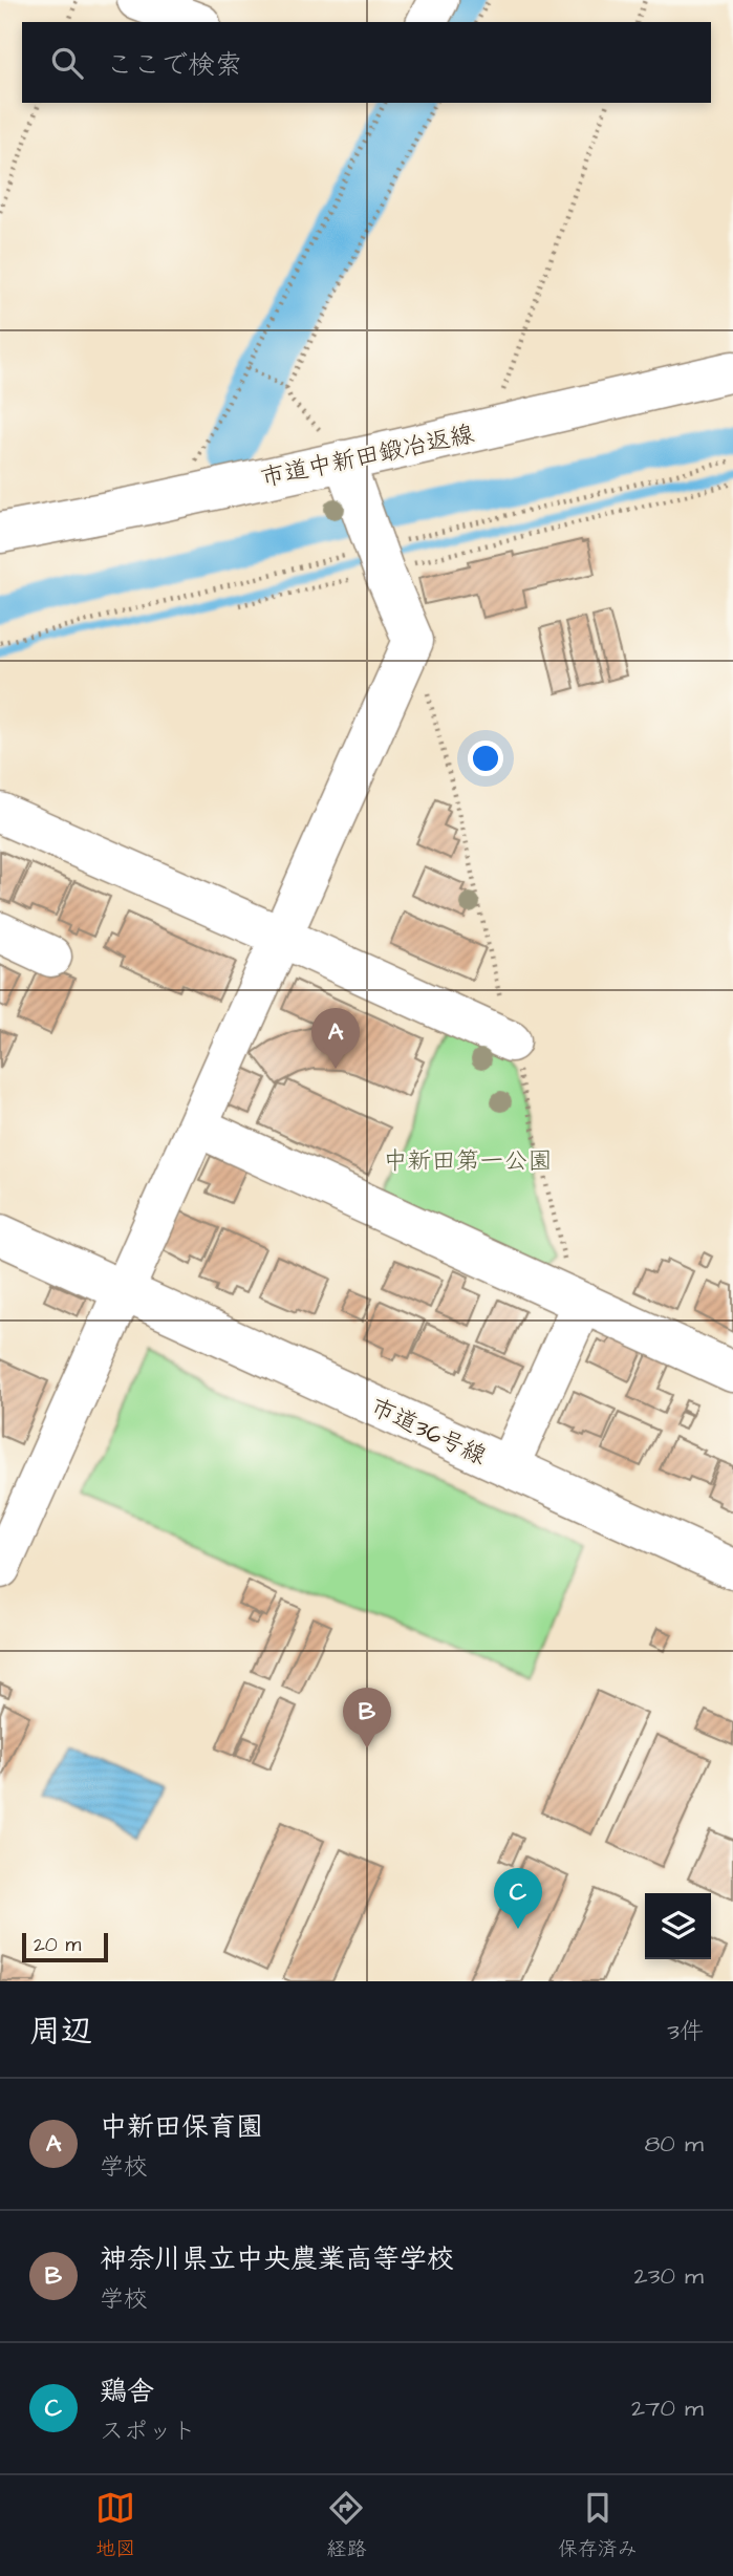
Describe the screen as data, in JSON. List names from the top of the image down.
{
  "streets": {
    "street": ["市道中新田鍛冶返線", "市道36号線"]
  },
  "parks": ["中新田第一公園"],
  "scale_bar": "20 m",
  "page": {
    "search": "ここで検索",
    "pins": ["A", "B", "C"],
    "scale": "20 m",
    "heading": ["周辺", "3件"],
    "list": [
      {
        "mark": "A",
        "name": "中新田保育園",
        "note": "学校",
        "value": "80 m"
      },
      {
        "mark": "B",
        "name": "神奈川県立中央農業高等学校",
        "note": "学校",
        "value": "230 m"
      },
      {
        "mark": "C",
        "name": "鶏舎",
        "note": "スポット",
        "value": "270 m"
      }
    ],
    "nav": ["地図", "経路", "保存済み"]
  }
}
